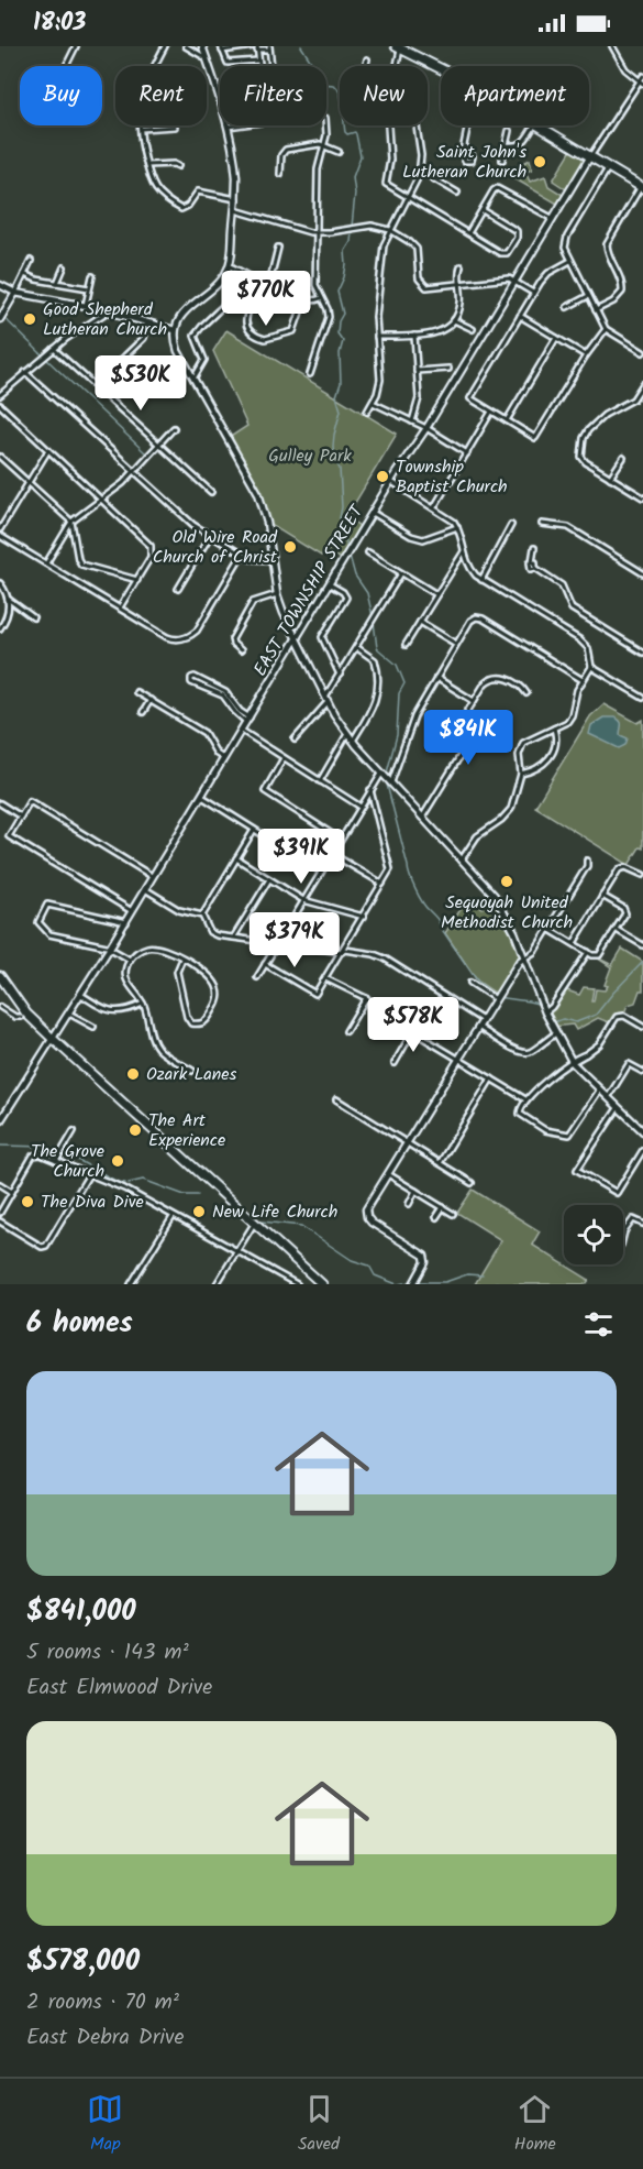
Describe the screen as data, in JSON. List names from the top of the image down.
{
  "streets": {
    "street": ["EAST TOWNSHIP STREET"]
  },
  "parks": ["Gulley Park"],
  "places": [
    "Saint John's Lutheran Church",
    "Good Shepherd Lutheran Church",
    "Township Baptist Church",
    "Old Wire Road Church of Christ",
    "Sequoyah United Methodist Church",
    "Ozark Lanes",
    "The Art Experience",
    "The Grove Church",
    "The Diva Dive",
    "New Life Church"
  ],
  "page": {
    "status": "18:03",
    "chip": [
      "Buy",
      "Rent",
      "Filters",
      "New",
      "Apartment"
    ],
    "price": [
      "$770K",
      "$530K",
      "$841K",
      "$391K",
      "$379K",
      "$578K"
    ],
    "heading": "6 homes",
    "list": [
      {
        "name": "$841,000",
        "note": "5 rooms · 143 m² · East Elmwood Drive"
      },
      {
        "name": "$578,000",
        "note": "2 rooms · 70 m² · East Debra Drive"
      }
    ],
    "tabs": ["Map", "Saved", "Home"]
  }
}
